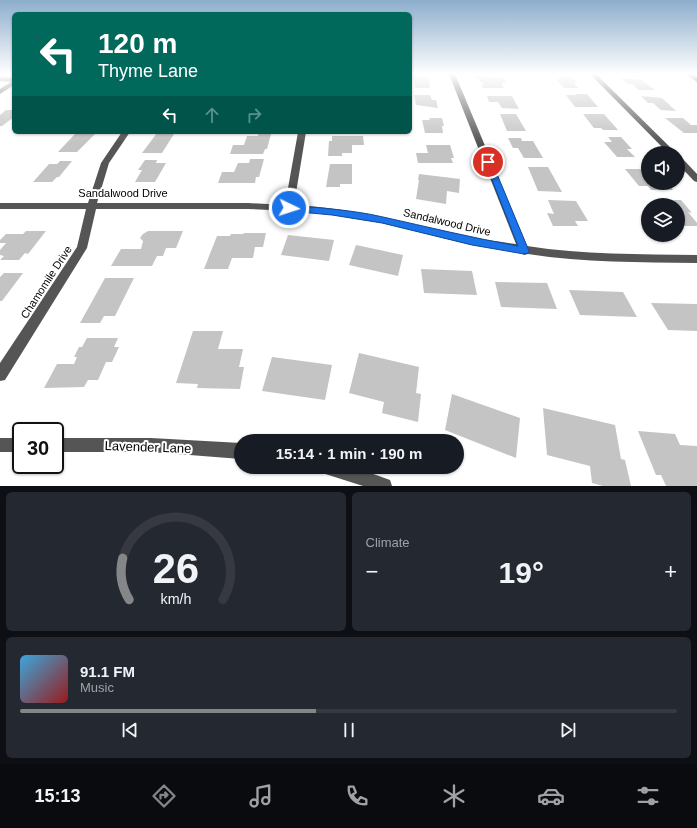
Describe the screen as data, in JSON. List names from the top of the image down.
{
  "streets": {
    "street": ["Sandalwood Drive", "Chamomile Drive", "Lavender Lane"]
  },
  "crossings": [
    ["Sandalwood Drive", "Chamomile Drive"]
  ],
  "page": {
    "turn": ["120 m", "Thyme Lane"],
    "limit": "30",
    "trip": "15:14 · 1 min · 190 m",
    "tile": "Climate",
    "heat": ["−", "19°", "+"],
    "song": ["91.1 FM", "Music"],
    "tabs": "15:13",
    "gauge": ["26", "km/h"]
  }
}
